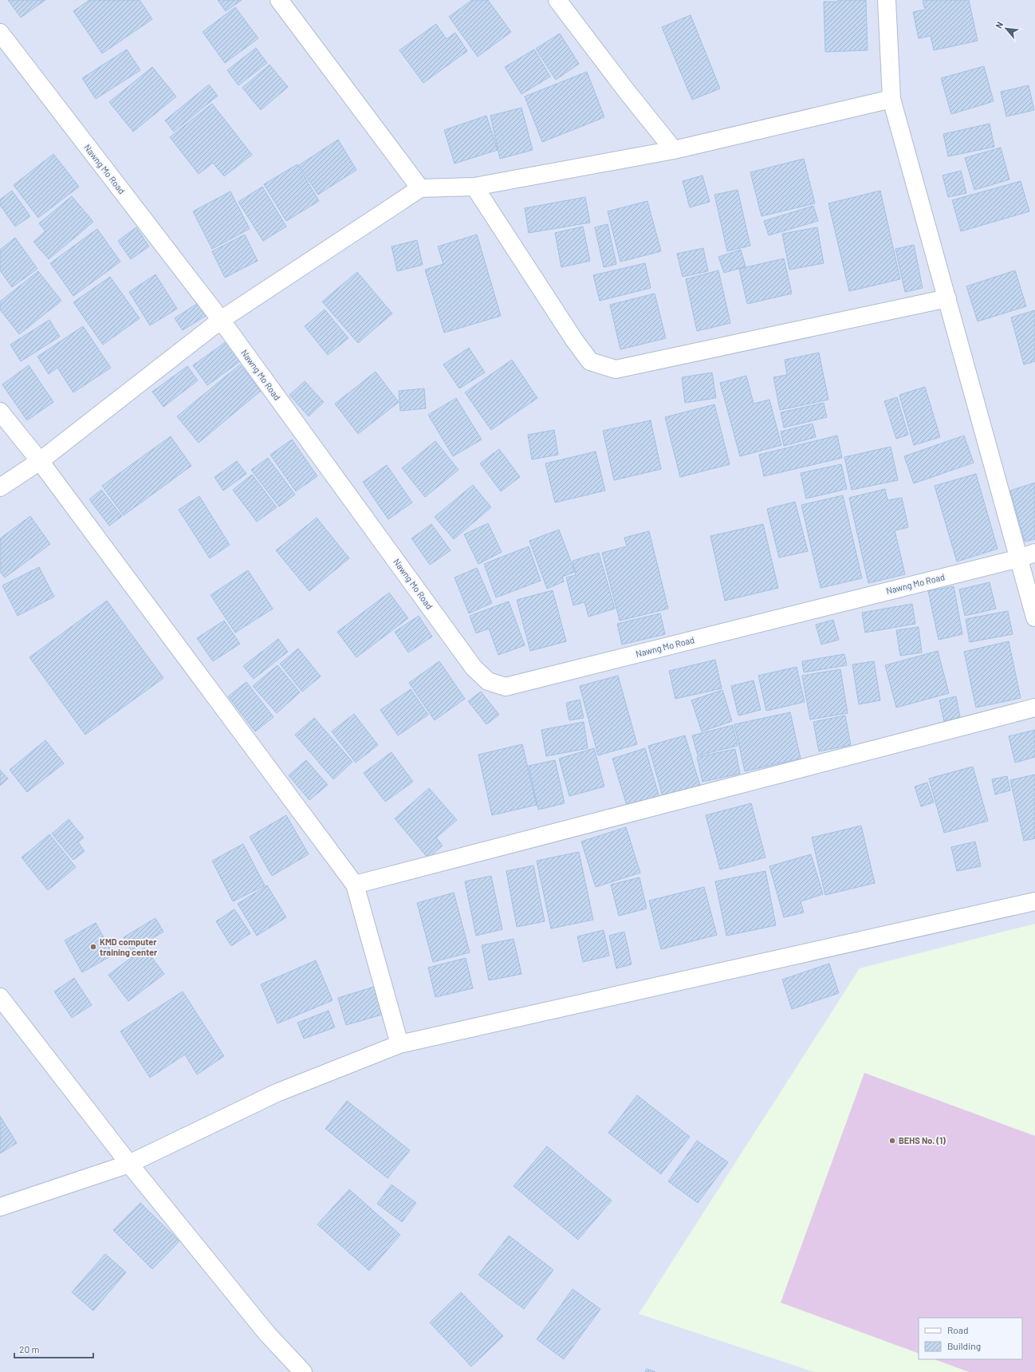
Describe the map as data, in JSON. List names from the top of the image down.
{
  "streets": {
    "street": ["Nawng Mo Road"]
  },
  "places": ["KMD computer training center", "BEHS No. (1)"],
  "legend": ["Road", "Building"],
  "scale_bar": "20 m",
  "north": "top left"
}
